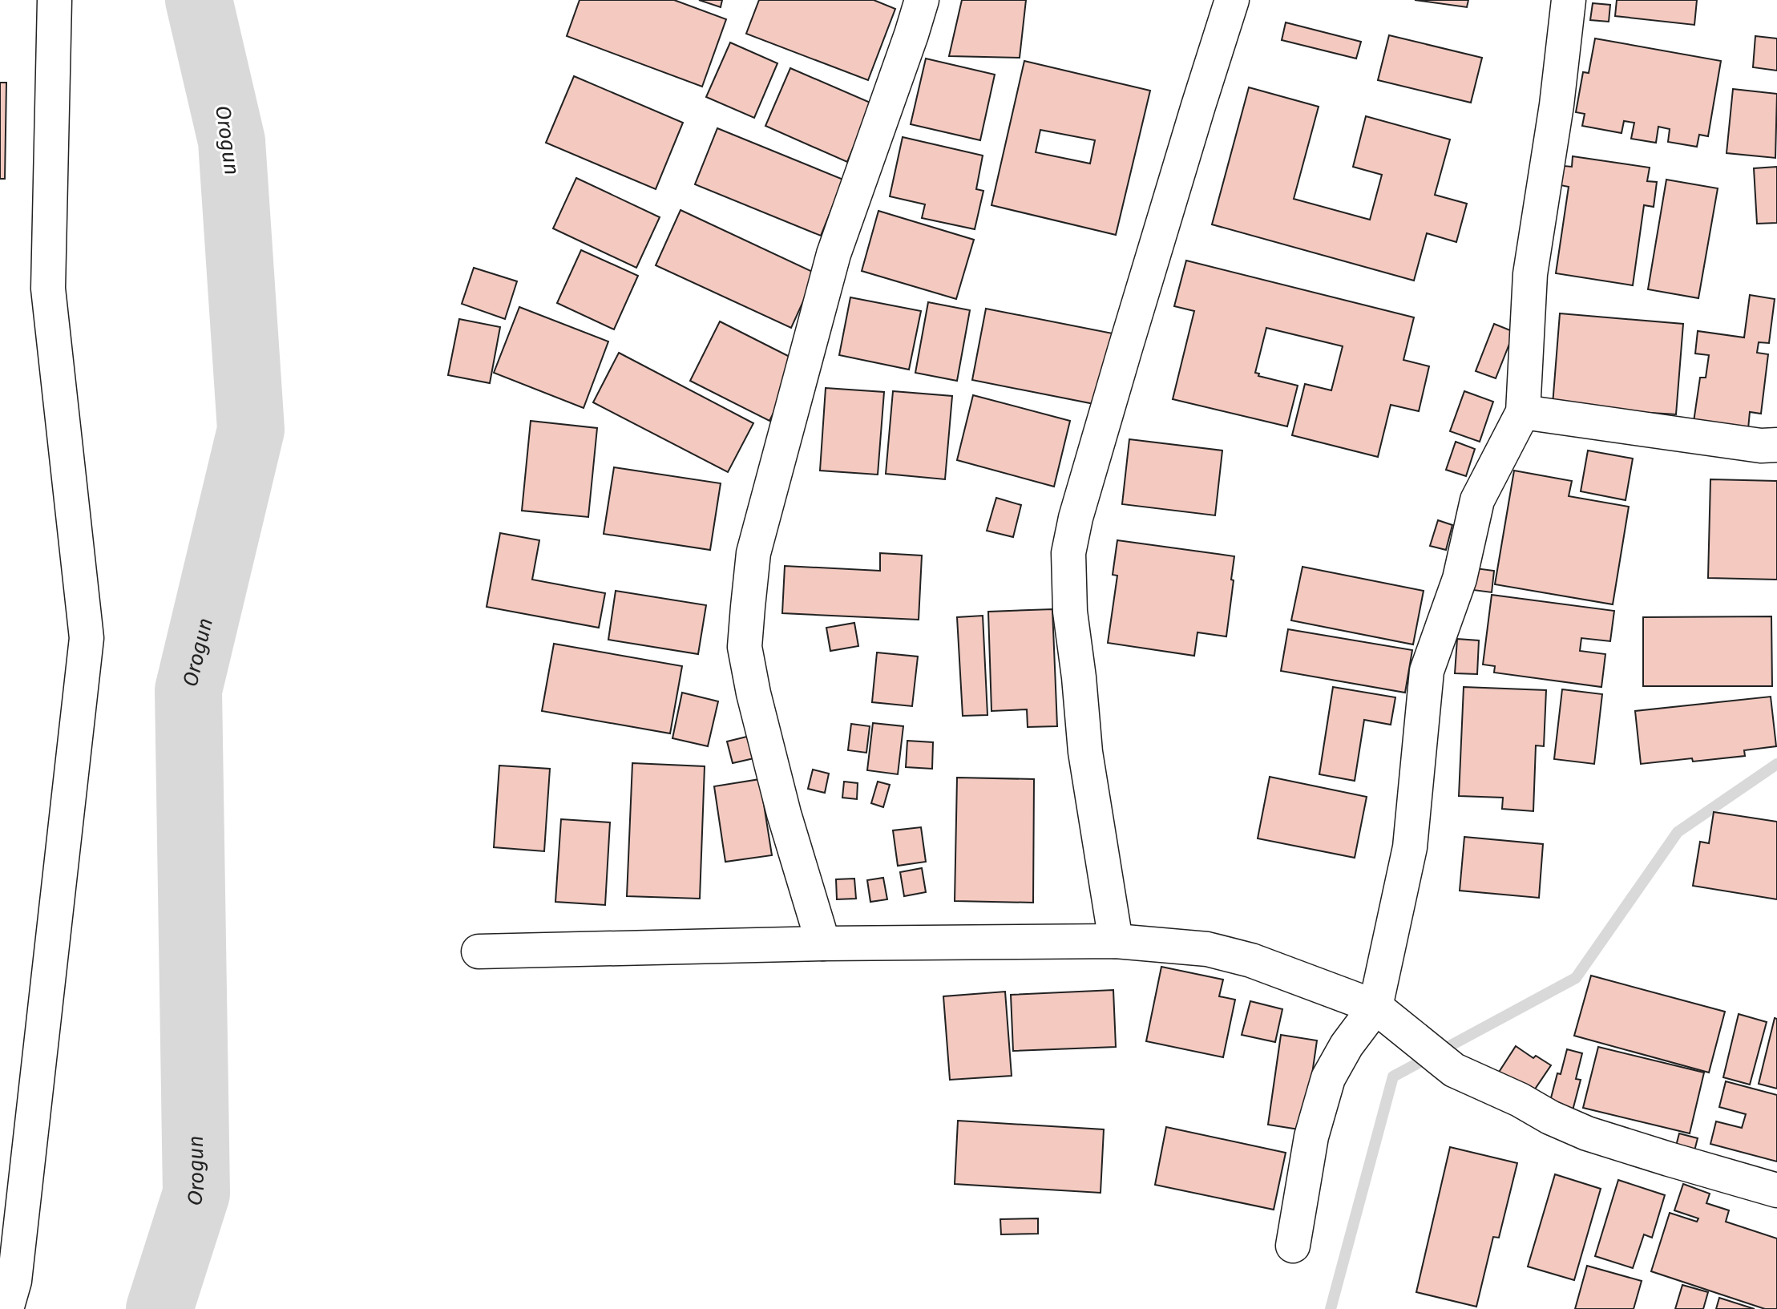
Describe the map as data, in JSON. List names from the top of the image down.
{
  "water": ["Orogun"]
}
